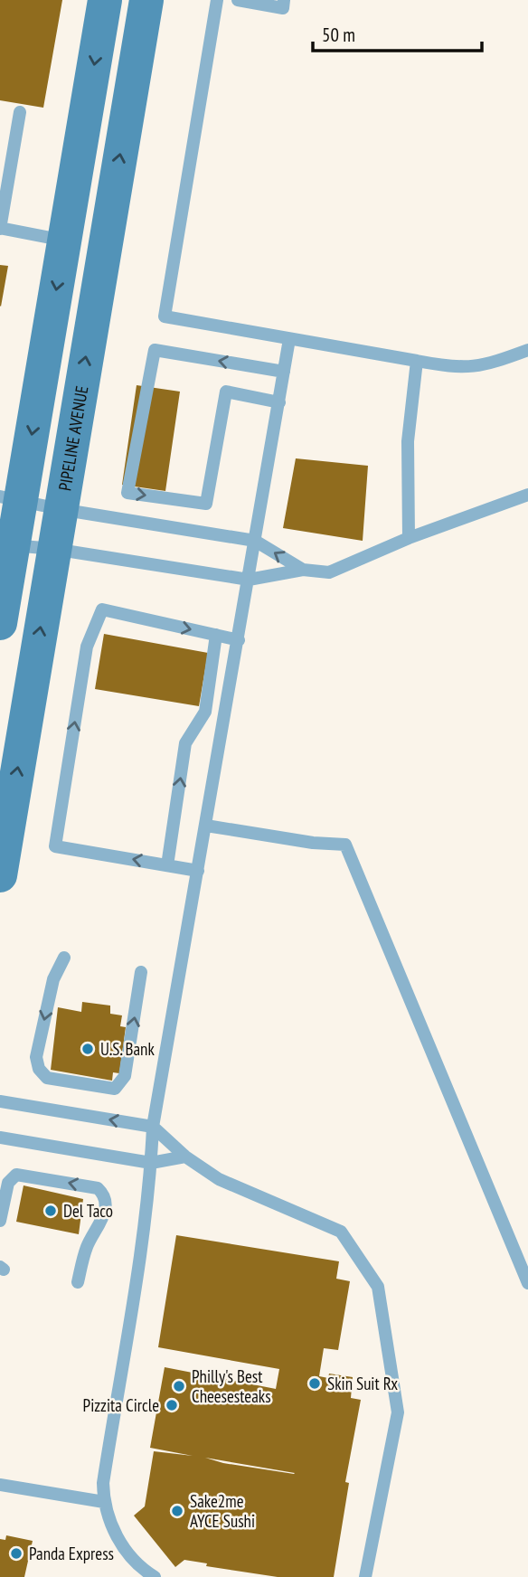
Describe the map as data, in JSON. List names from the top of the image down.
{
  "streets": {
    "main road": ["PIPELINE AVENUE"]
  },
  "places": [
    "U.S. Bank",
    "Del Taco",
    "Skin Suit Rx",
    "Philly's Best Cheesesteaks",
    "Pizzita Circle",
    "Sake2me AYCE Sushi",
    "Panda Express"
  ],
  "scale_bar": "50 m"
}
